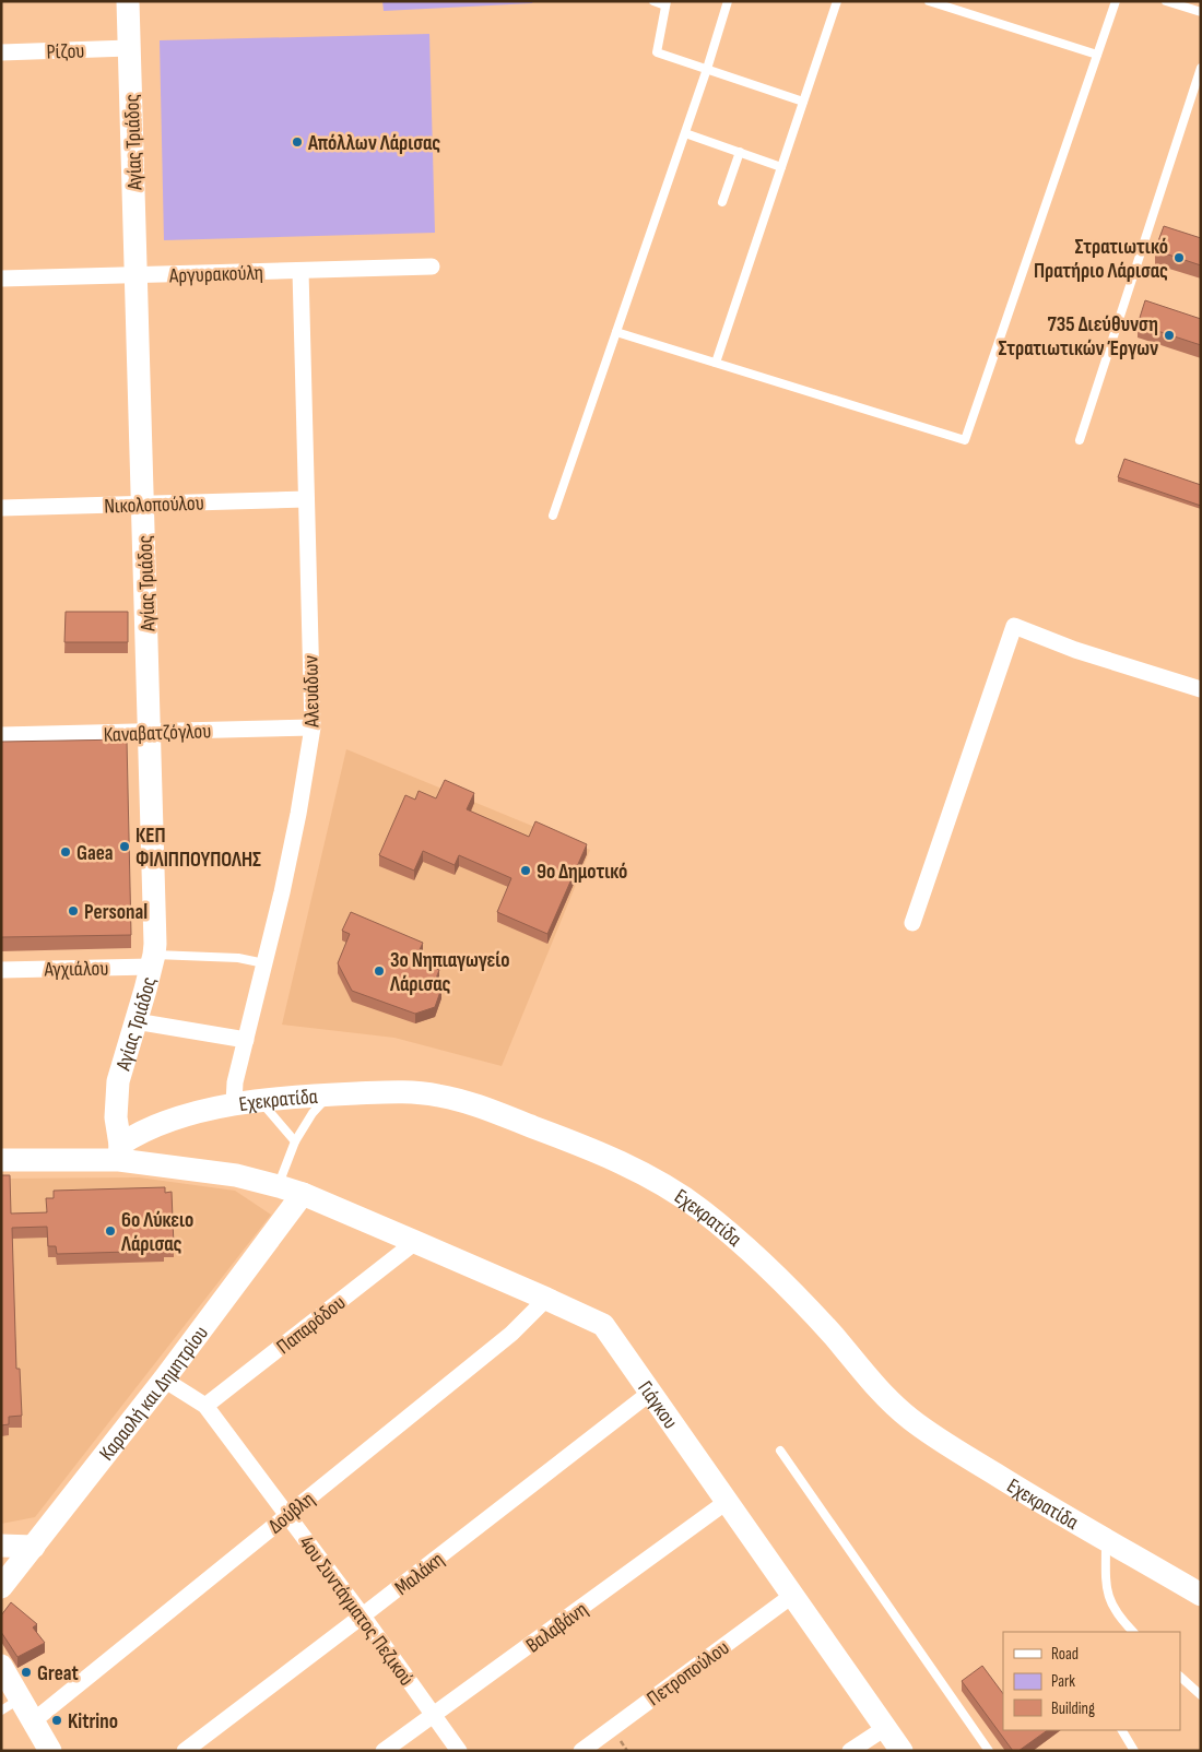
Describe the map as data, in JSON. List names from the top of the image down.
{
  "streets": {
    "street": [
      "Ρίζου",
      "Αγίας Τριάδος",
      "Αργυρακούλη",
      "Νικολοπούλου",
      "Αλευάδων",
      "Καναβατζόγλου",
      "Αγχιάλου",
      "Εχεκρατίδα",
      "Παπαρόδου",
      "Καραολή και Δημητρίου",
      "Γιάγκου",
      "Δούβλη",
      "Μαλάκη",
      "4ου Συντάγματος Πεζικού",
      "Βαλαβάνη",
      "Πετροπούλου"
    ]
  },
  "crossings": [
    ["Ρίζου", "Αγίας Τριάδος"],
    ["Αγίας Τριάδος", "Αργυρακούλη"],
    ["Αγίας Τριάδος", "Νικολοπούλου"],
    ["Αγίας Τριάδος", "Καναβατζόγλου"],
    ["Αγίας Τριάδος", "Αγχιάλου"],
    ["Αγίας Τριάδος", "Εχεκρατίδα"],
    ["Αγίας Τριάδος", "Γιάγκου"],
    ["Αργυρακούλη", "Αλευάδων"],
    ["Νικολοπούλου", "Αλευάδων"],
    ["Αλευάδων", "Καναβατζόγλου"],
    ["Αλευάδων", "Εχεκρατίδα"],
    ["Εχεκρατίδα", "Γιάγκου"],
    ["Παπαρόδου", "Γιάγκου"],
    ["Παπαρόδου", "4ου Συντάγματος Πεζικού"],
    ["Καραολή και Δημητρίου", "Γιάγκου"],
    ["Καραολή και Δημητρίου", "4ου Συντάγματος Πεζικού"],
    ["Γιάγκου", "Δούβλη"],
    ["Γιάγκου", "Μαλάκη"],
    ["Γιάγκου", "Βαλαβάνη"],
    ["Γιάγκου", "Πετροπούλου"],
    ["Δούβλη", "4ου Συντάγματος Πεζικού"],
    ["Μαλάκη", "4ου Συντάγματος Πεζικού"],
    ["4ου Συντάγματος Πεζικού", "Βαλαβάνη"]
  ],
  "places": [
    "Απόλλων Λάρισας",
    "Στρατιωτικό Πρατήριο Λάρισας",
    "735 Διεύθυνση Στρατιωτικών Έργων",
    "ΚΕΠ ΦΙΛΙΠΠΟΥΠΟΛΗΣ",
    "Gaea",
    "9ο Δημοτικό",
    "Personal",
    "3o Νηπιαγωγείο Λάρισας",
    "6ο Λύκειο Λάρισας",
    "Great",
    "Kitrino"
  ],
  "legend": ["Road", "Park", "Building"]
}
